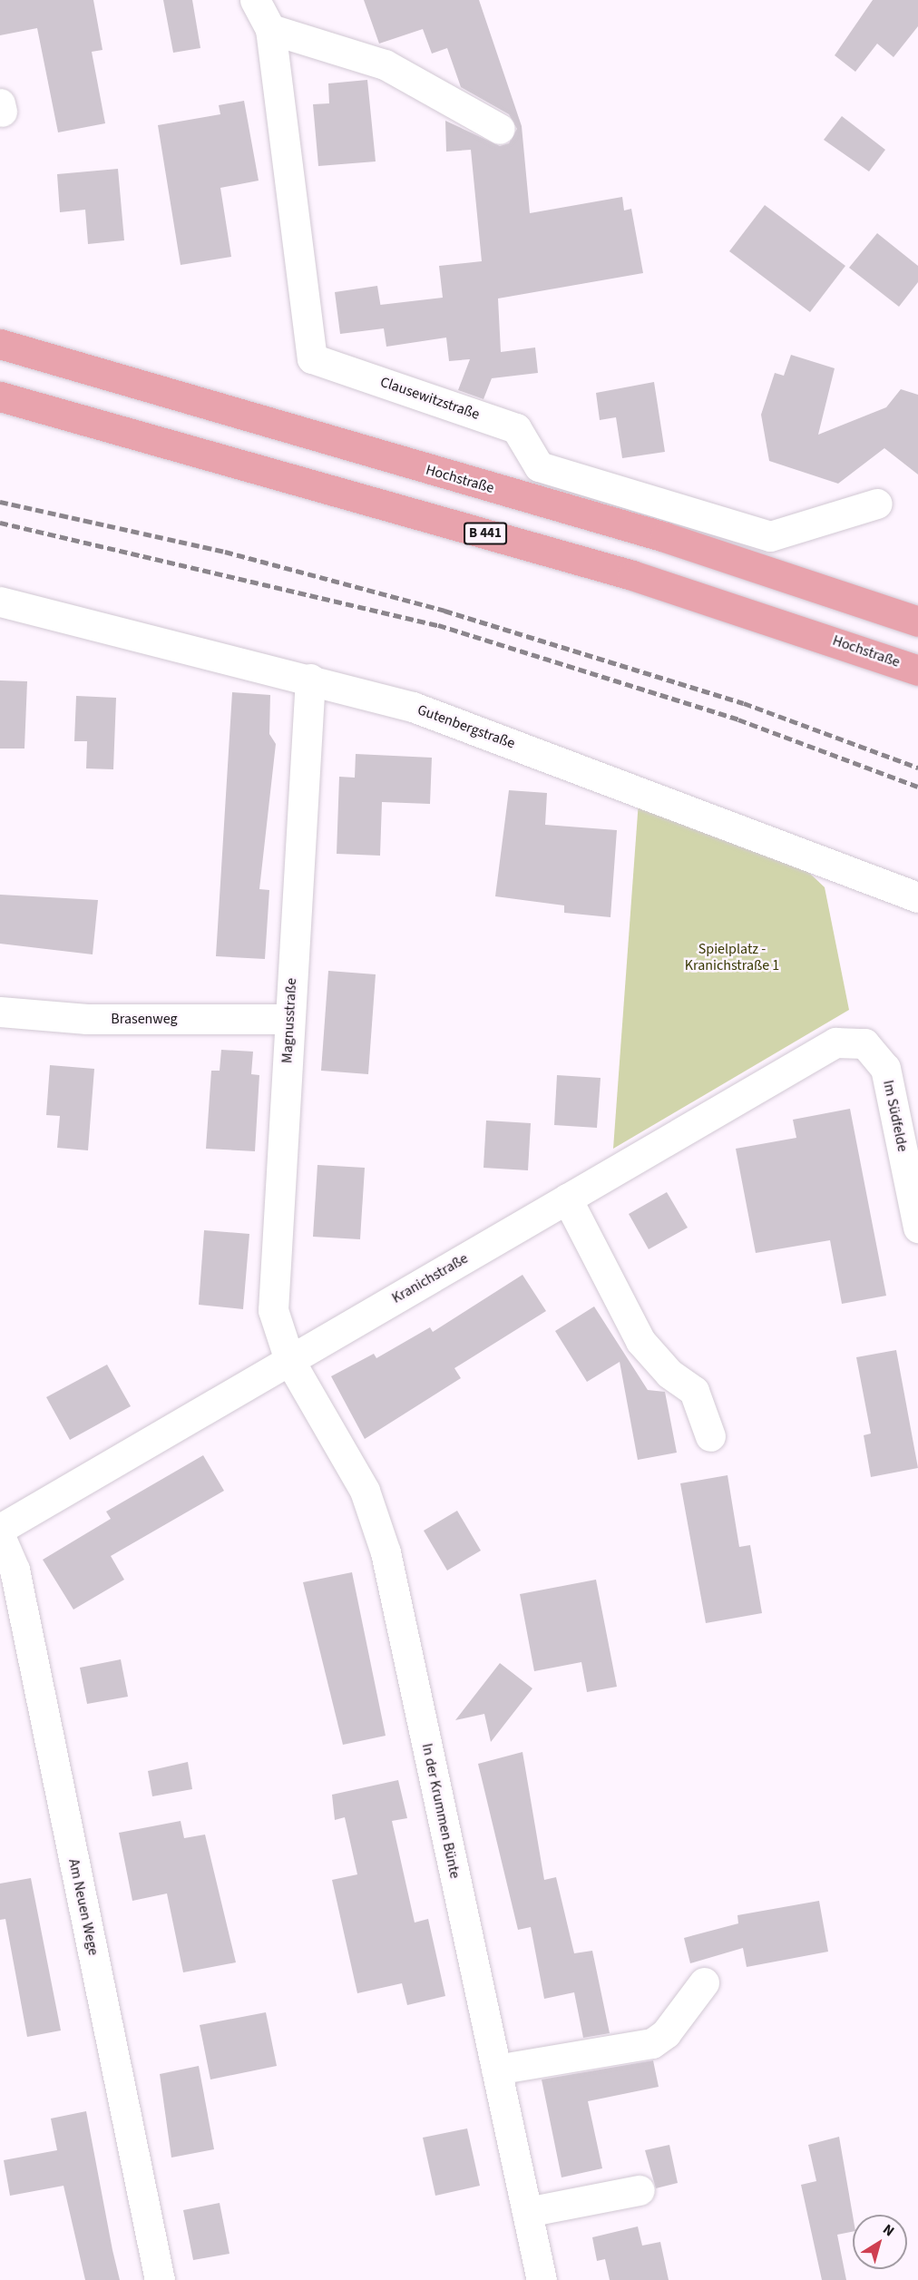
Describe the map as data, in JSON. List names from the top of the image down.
{
  "streets": {
    "main road": ["Hochstraße", "B 441"],
    "street": [
      "Clausewitzstraße",
      "Gutenbergstraße",
      "Brasenweg",
      "Magnusstraße",
      "Im Südfelde",
      "Kranichstraße",
      "In der Krummen Bünte",
      "Am Neuen Wege"
    ]
  },
  "crossings": [
    ["Gutenbergstraße", "Magnusstraße"],
    ["Brasenweg", "Magnusstraße"],
    ["Magnusstraße", "Kranichstraße"],
    ["Magnusstraße", "In der Krummen Bünte"],
    ["Im Südfelde", "Kranichstraße"],
    ["Kranichstraße", "In der Krummen Bünte"]
  ],
  "parks": ["Spielplatz - Kranichstraße 1"],
  "north": "top right"
}
